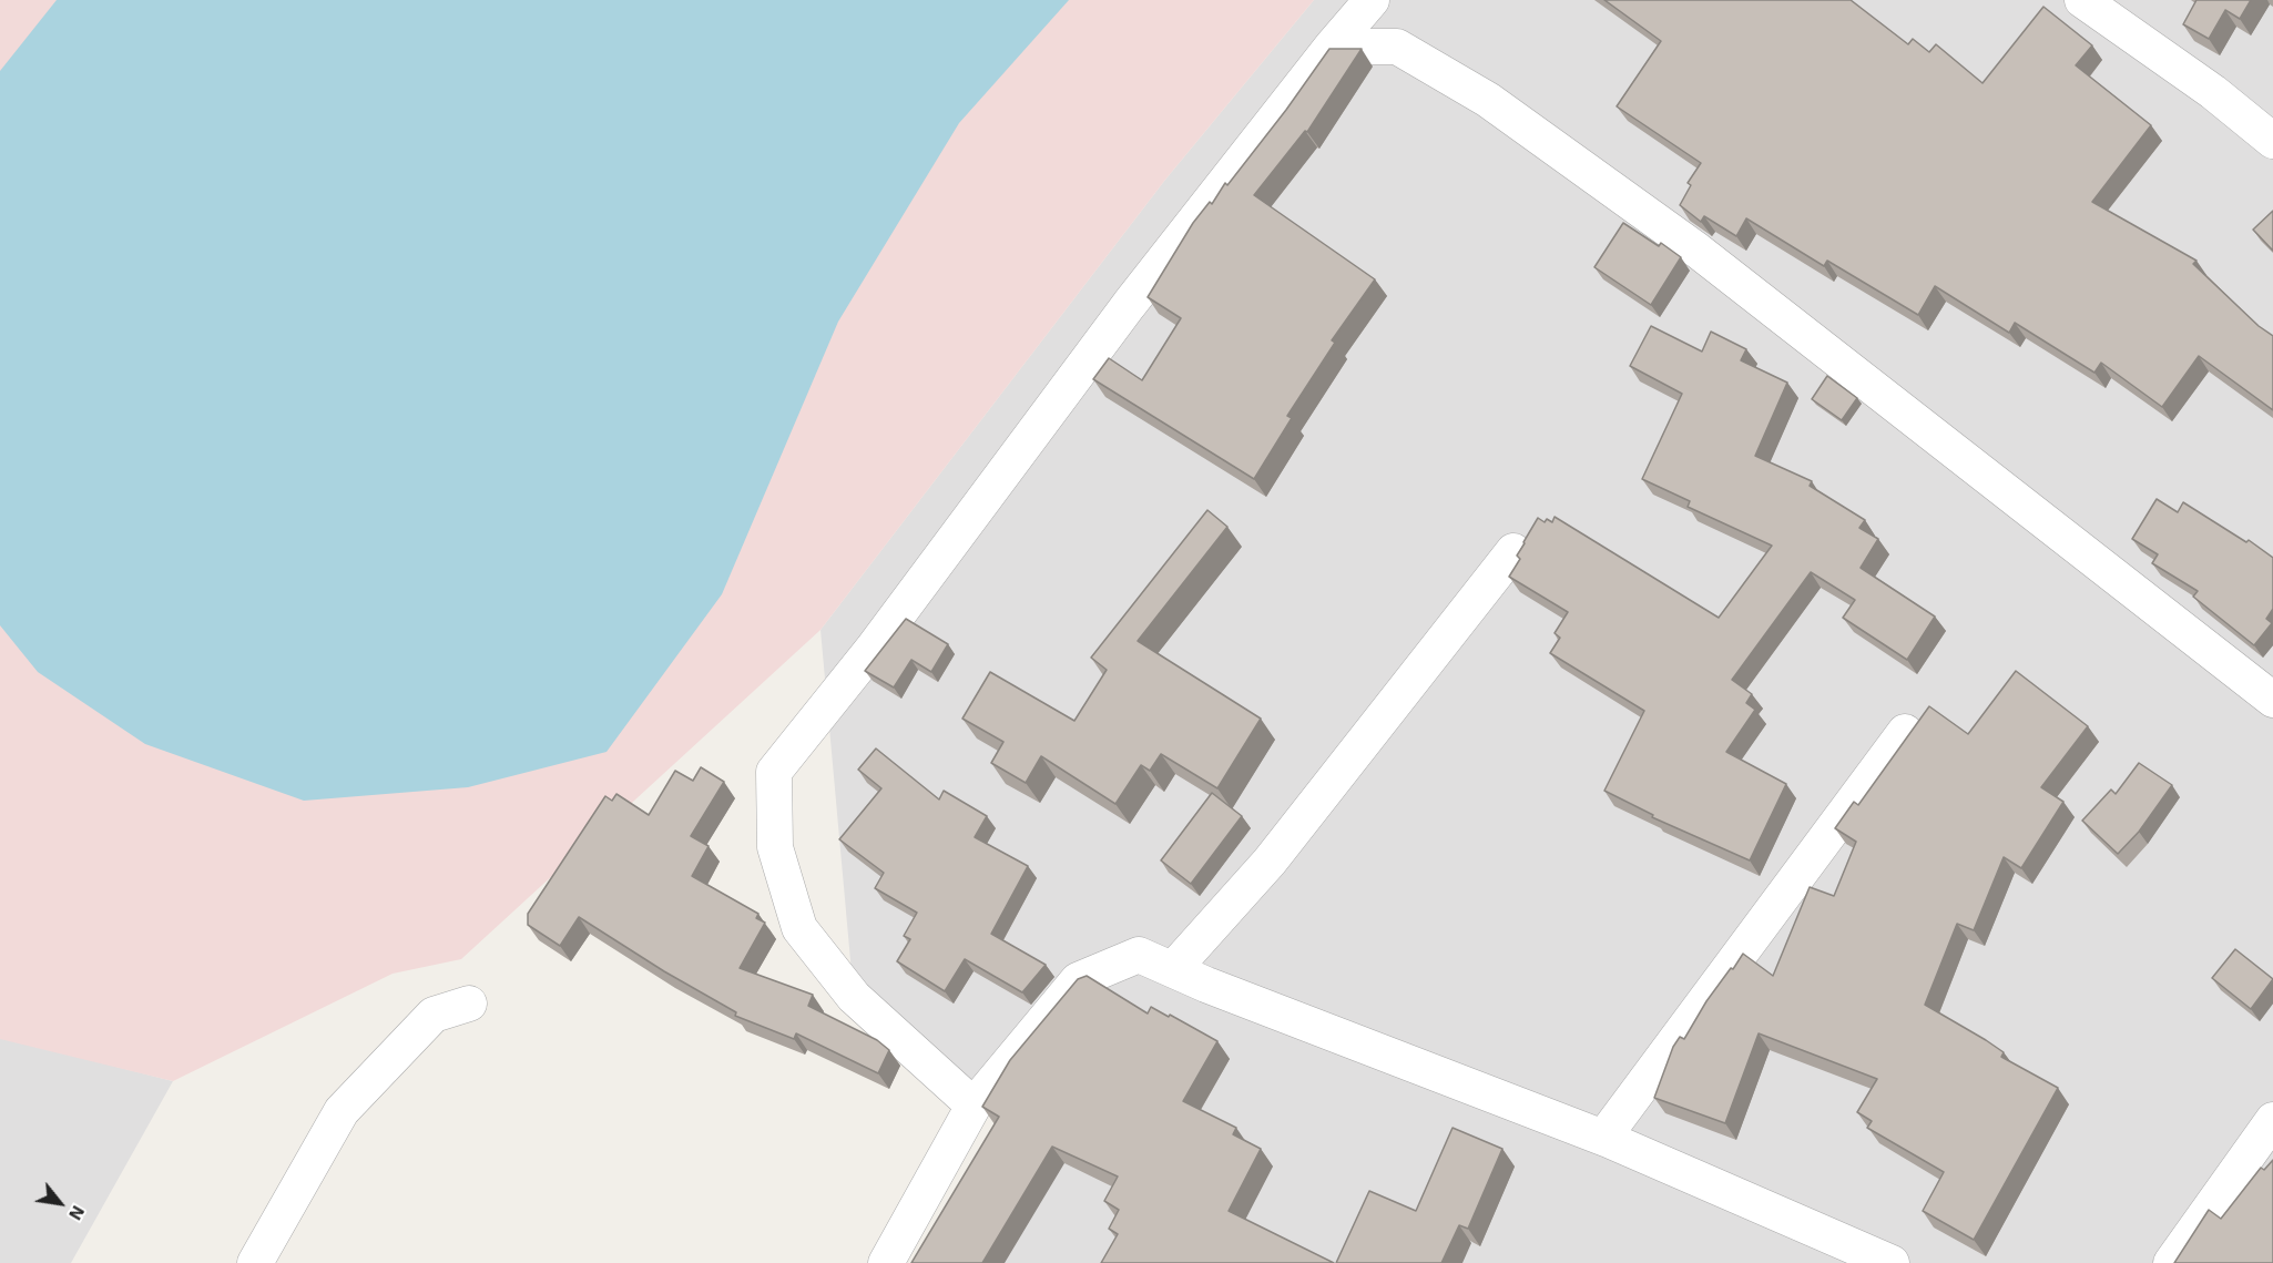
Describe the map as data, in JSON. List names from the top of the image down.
{
  "north": "bottom right"
}
